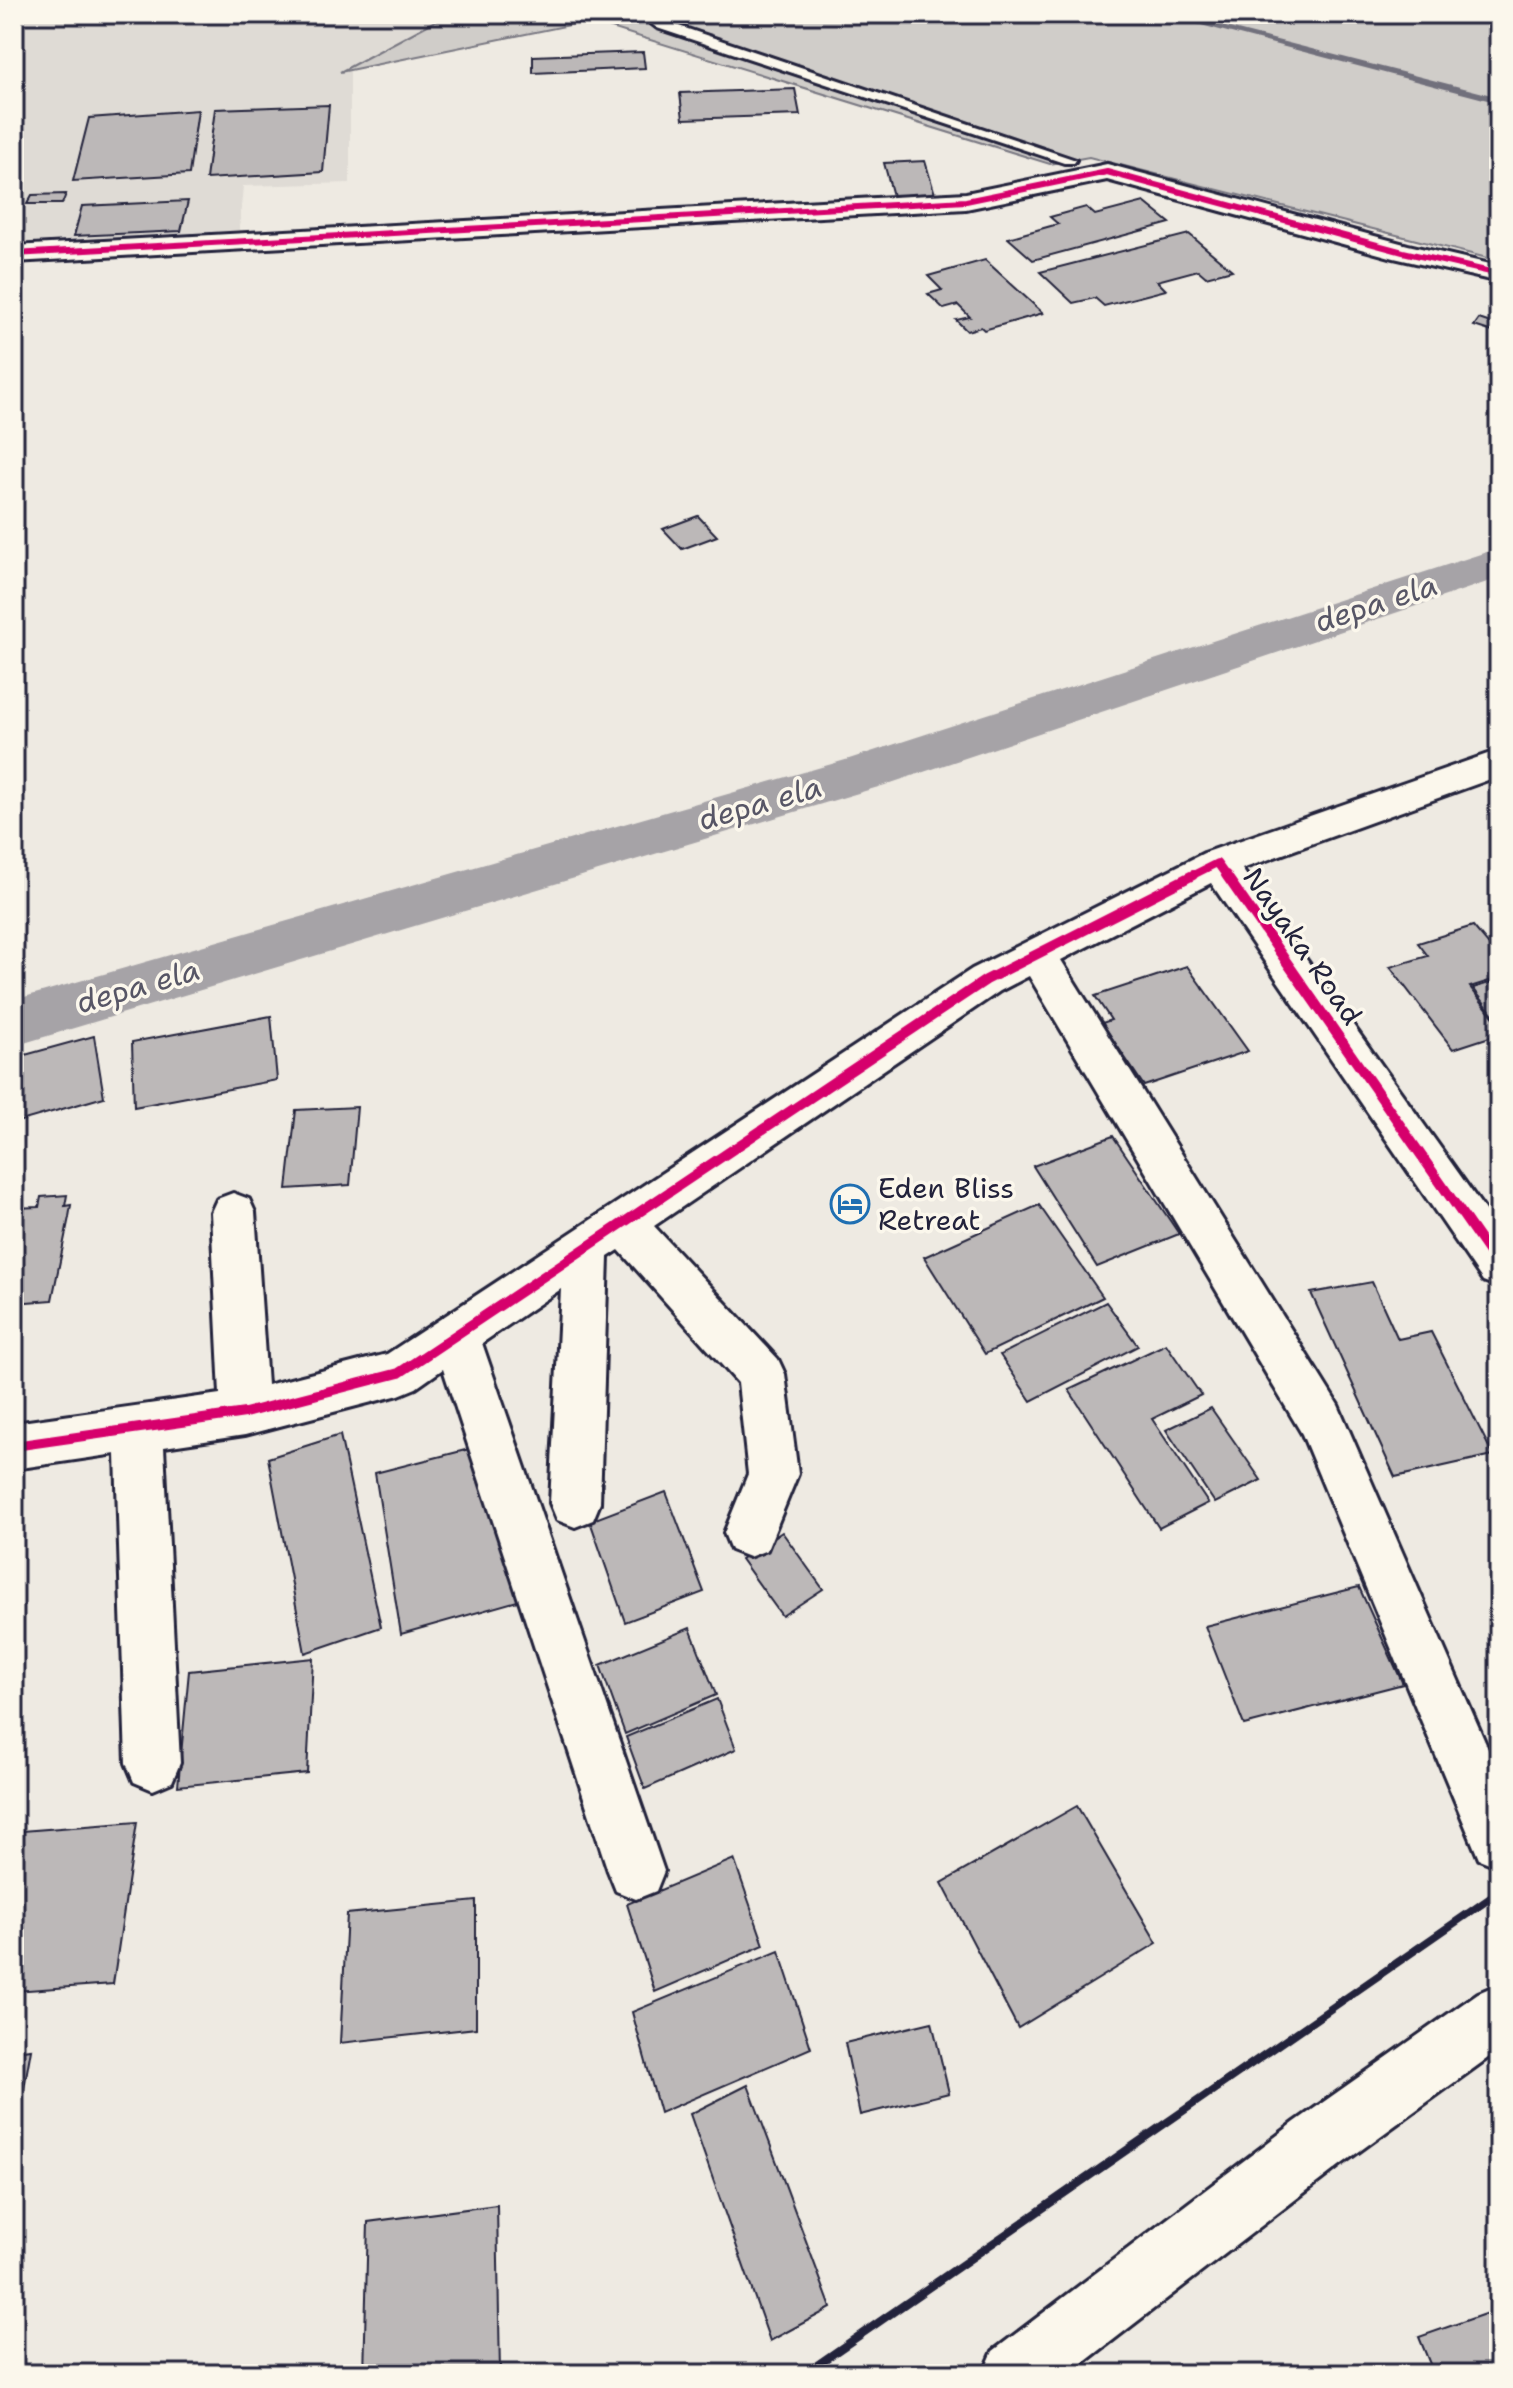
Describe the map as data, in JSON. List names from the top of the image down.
{
  "streets": {
    "street": ["Nayaka Road"]
  },
  "water": ["depa ela"],
  "places": {
    "hotel": ["Eden Bliss Retreat"]
  }
}
